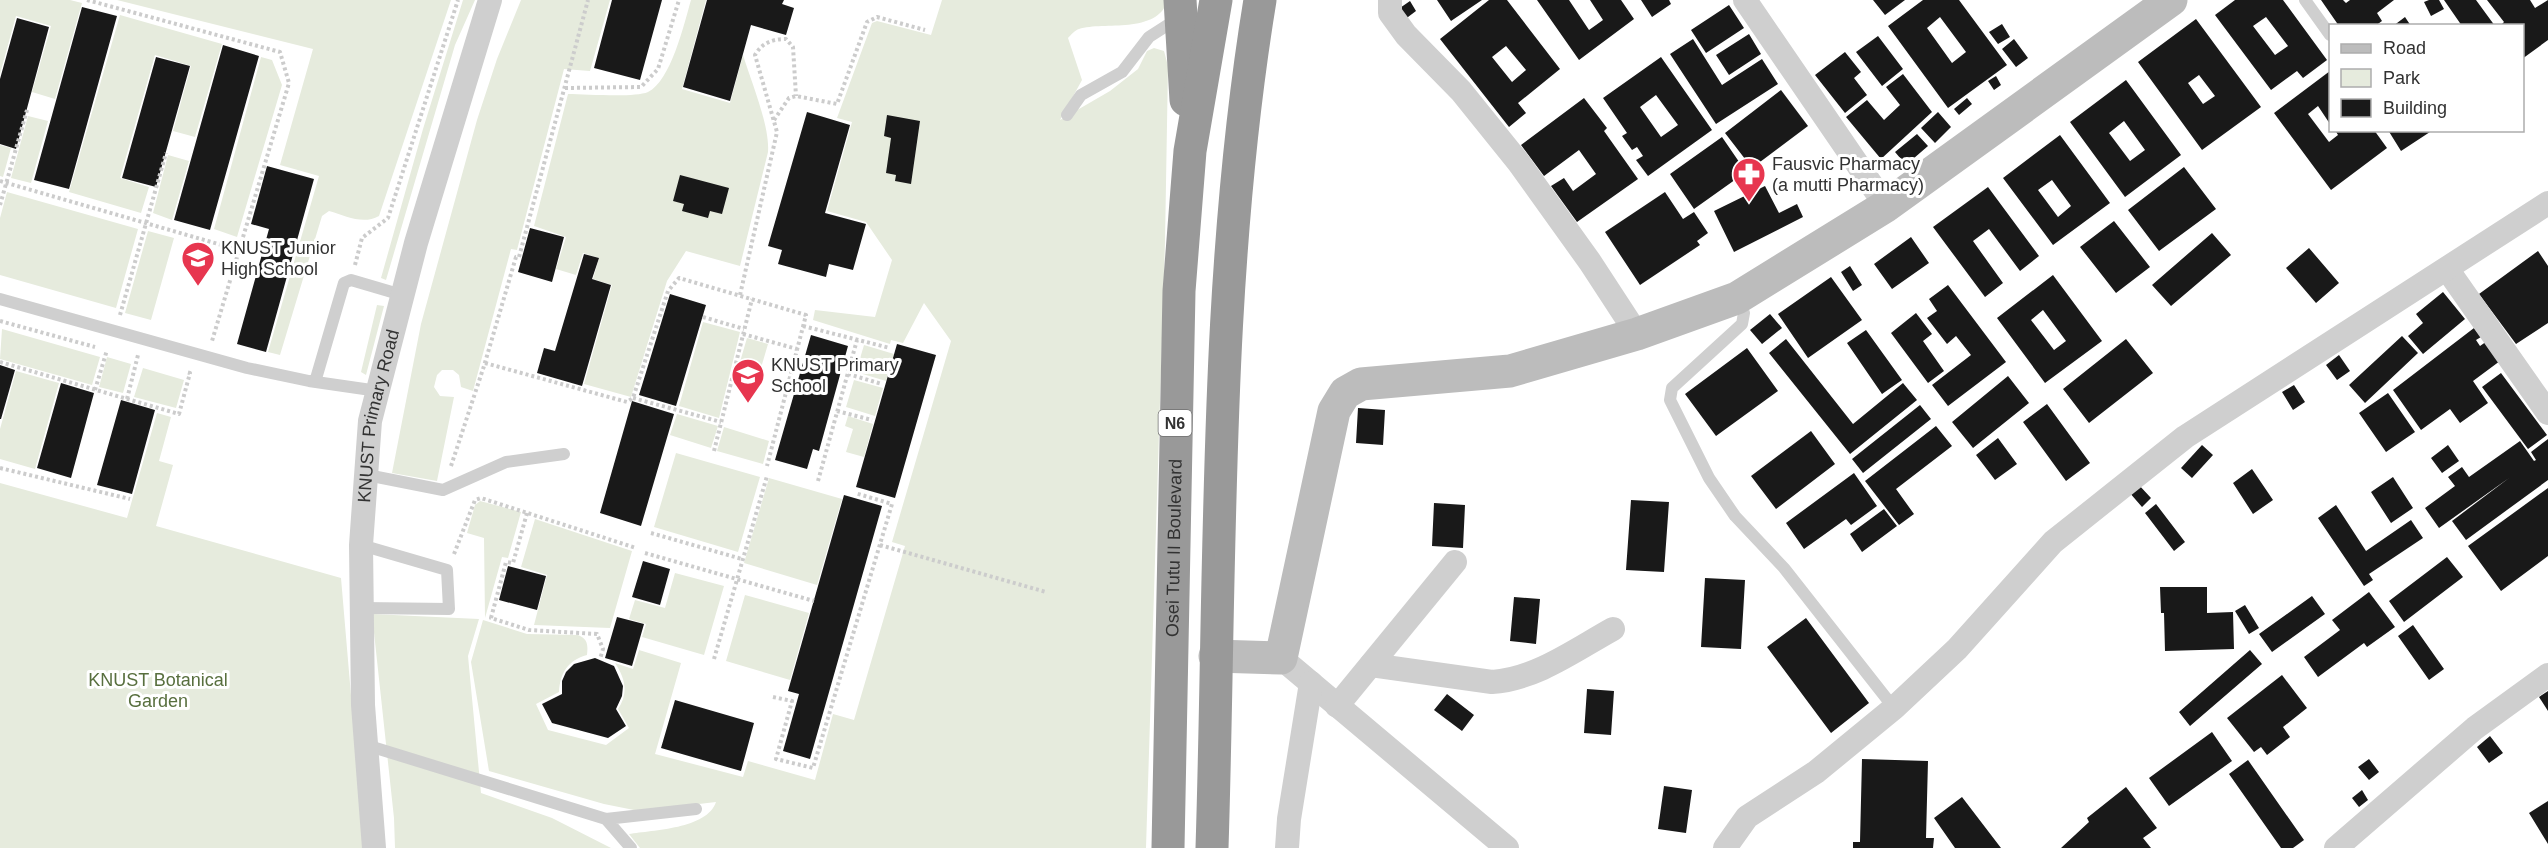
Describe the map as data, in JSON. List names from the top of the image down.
{
  "streets": {
    "highway": ["N6", "Osei Tutu II Boulevard"],
    "street": ["KNUST Primary Road"]
  },
  "parks": ["KNUST Botanical Garden"],
  "places": {
    "pharmacy": ["Fausvic Pharmacy (a mutti Pharmacy)"],
    "school or university": ["KNUST Junior High School", "KNUST Primary School"]
  },
  "legend": ["Road", "Park", "Building"]
}
